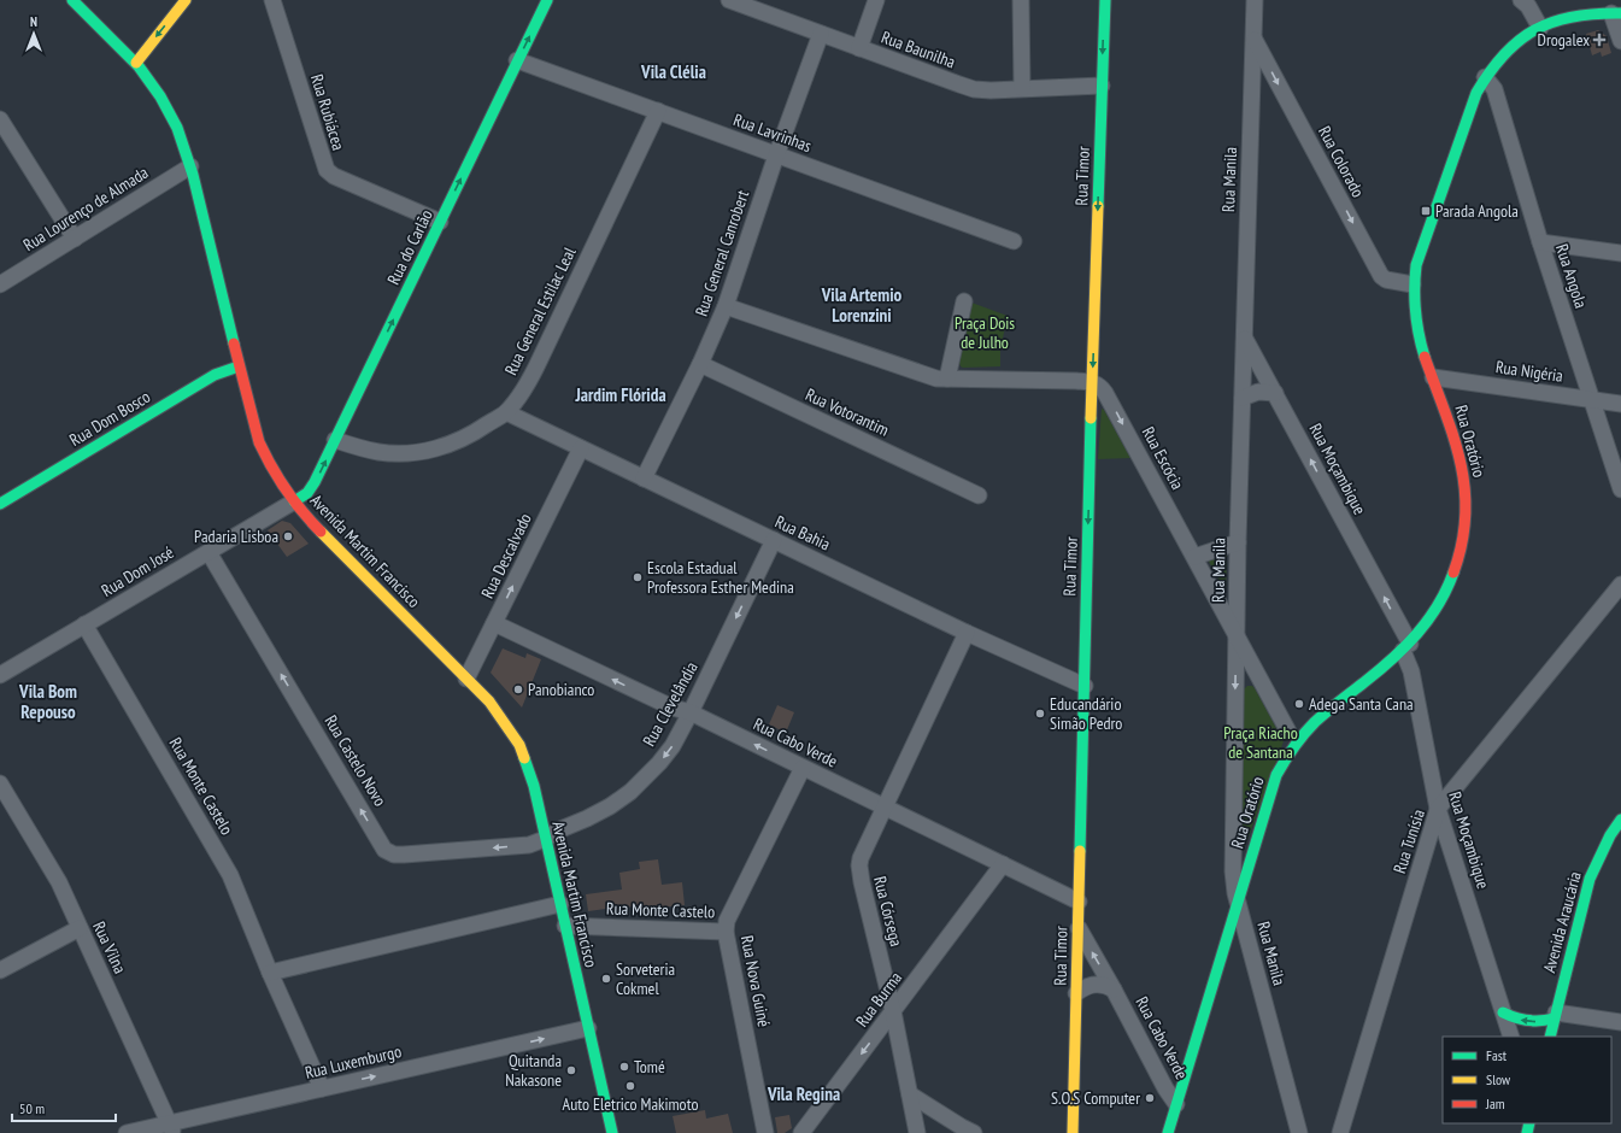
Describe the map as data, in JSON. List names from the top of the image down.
{
  "streets": {
    "main road": [
      "Rua Timor",
      "Rua do Carlão",
      "Rua Dom Bosco",
      "Rua Oratório",
      "Avenida Martim Francisco",
      "Avenida Araucária"
    ],
    "street": [
      "Rua Baunilha",
      "Rua Rubiácea",
      "Rua Lavrinhas",
      "Rua Colorado",
      "Rua Manila",
      "Rua Lourenço de Almada",
      "Rua General Canrobert",
      "Rua Angola",
      "Rua General Estilac Leal",
      "Rua Nigéria",
      "Rua Votorantim",
      "Rua Escócia",
      "Rua Moçambique",
      "Rua Bahia",
      "Rua Descalvado",
      "Rua Dom José",
      "Rua Clevelândia",
      "Rua Cabo Verde",
      "Rua Castelo Novo",
      "Rua Monte Castelo",
      "Rua Tunísia",
      "Rua Córsega",
      "Rua Vilna",
      "Rua Nova Guiné",
      "Rua Burma",
      "Rua Luxemburgo"
    ]
  },
  "crossings": [
    ["Rua Baunilha", "Rua Timor"],
    ["Rua Baunilha", "Rua General Canrobert"],
    ["Rua Rubiácea", "Rua do Carlão"],
    ["Rua Lavrinhas", "Rua do Carlão"],
    ["Rua Lavrinhas", "Rua General Canrobert"],
    ["Rua Lavrinhas", "Rua General Estilac Leal"],
    ["Rua Colorado", "Rua Manila"],
    ["Rua Colorado", "Rua Oratório"],
    ["Rua Timor", "Rua Escócia"],
    ["Rua Timor", "Rua Bahia"],
    ["Rua Timor", "Rua Cabo Verde"],
    ["Rua Manila", "Rua Oratório"],
    ["Rua Manila", "Rua Escócia"],
    ["Rua Manila", "Rua Moçambique"],
    ["Rua Lourenço de Almada", "Avenida Martim Francisco"],
    ["Rua do Carlão", "Rua General Estilac Leal"],
    ["Rua do Carlão", "Avenida Martim Francisco"],
    ["Rua do Carlão", "Rua Dom José"],
    ["Rua General Canrobert", "Rua Votorantim"],
    ["Rua General Canrobert", "Rua Bahia"],
    ["Rua Angola", "Rua Nigéria"],
    ["Rua Angola", "Rua Oratório"],
    ["Rua General Estilac Leal", "Rua Bahia"],
    ["Rua Nigéria", "Rua Oratório"],
    ["Rua Dom Bosco", "Avenida Martim Francisco"],
    ["Rua Oratório", "Rua Moçambique"],
    ["Rua Oratório", "Rua Cabo Verde"],
    ["Rua Moçambique", "Rua Tunísia"],
    ["Rua Bahia", "Rua Descalvado"],
    ["Rua Bahia", "Rua Clevelândia"],
    ["Rua Bahia", "Rua Córsega"],
    ["Avenida Martim Francisco", "Rua Descalvado"],
    ["Avenida Martim Francisco", "Rua Dom José"],
    ["Avenida Martim Francisco", "Rua Clevelândia"],
    ["Avenida Martim Francisco", "Rua Castelo Novo"],
    ["Avenida Martim Francisco", "Rua Monte Castelo"],
    ["Avenida Martim Francisco", "Rua Luxemburgo"],
    ["Rua Descalvado", "Rua Cabo Verde"],
    ["Rua Dom José", "Rua Castelo Novo"],
    ["Rua Dom José", "Rua Monte Castelo"],
    ["Rua Clevelândia", "Rua Cabo Verde"],
    ["Rua Clevelândia", "Rua Castelo Novo"],
    ["Rua Cabo Verde", "Rua Córsega"],
    ["Rua Cabo Verde", "Rua Nova Guiné"],
    ["Rua Cabo Verde", "Rua Burma"],
    ["Rua Monte Castelo", "Rua Nova Guiné"],
    ["Rua Monte Castelo", "Rua Luxemburgo"],
    ["Rua Córsega", "Rua Burma"],
    ["Rua Vilna", "Rua Luxemburgo"]
  ],
  "one_way": [
    "Rua Colorado",
    "Rua Timor",
    "Rua do Carlão",
    "Rua Escócia",
    "Rua Moçambique",
    "Rua Descalvado",
    "Rua Clevelândia",
    "Rua Cabo Verde",
    "Rua Castelo Novo",
    "Rua Burma"
  ],
  "districts": [
    "Vila Clélia",
    "Vila Artemio Lorenzini",
    "Jardim Flórida",
    "Vila Bom Repouso",
    "Vila Regina"
  ],
  "parks": ["Praça Dois de Julho", "Praça Riacho de Santana"],
  "places": {
    "health": ["Drogalex"],
    "transit": ["Parada Angola"],
    "other": [
      "Padaria Lisboa",
      "Escola Estadual Professora Esther Medina",
      "Panobianco",
      "Adega Santa Cana",
      "Educandário Simão Pedro",
      "Sorveteria Cokmel",
      "Tomé",
      "Quitanda Nakasone",
      "Auto Eletrico Makimoto",
      "S.O.S Computer"
    ]
  },
  "legend": ["Fast", "Slow", "Jam"],
  "scale_bar": "50 m",
  "north": "top"
}
